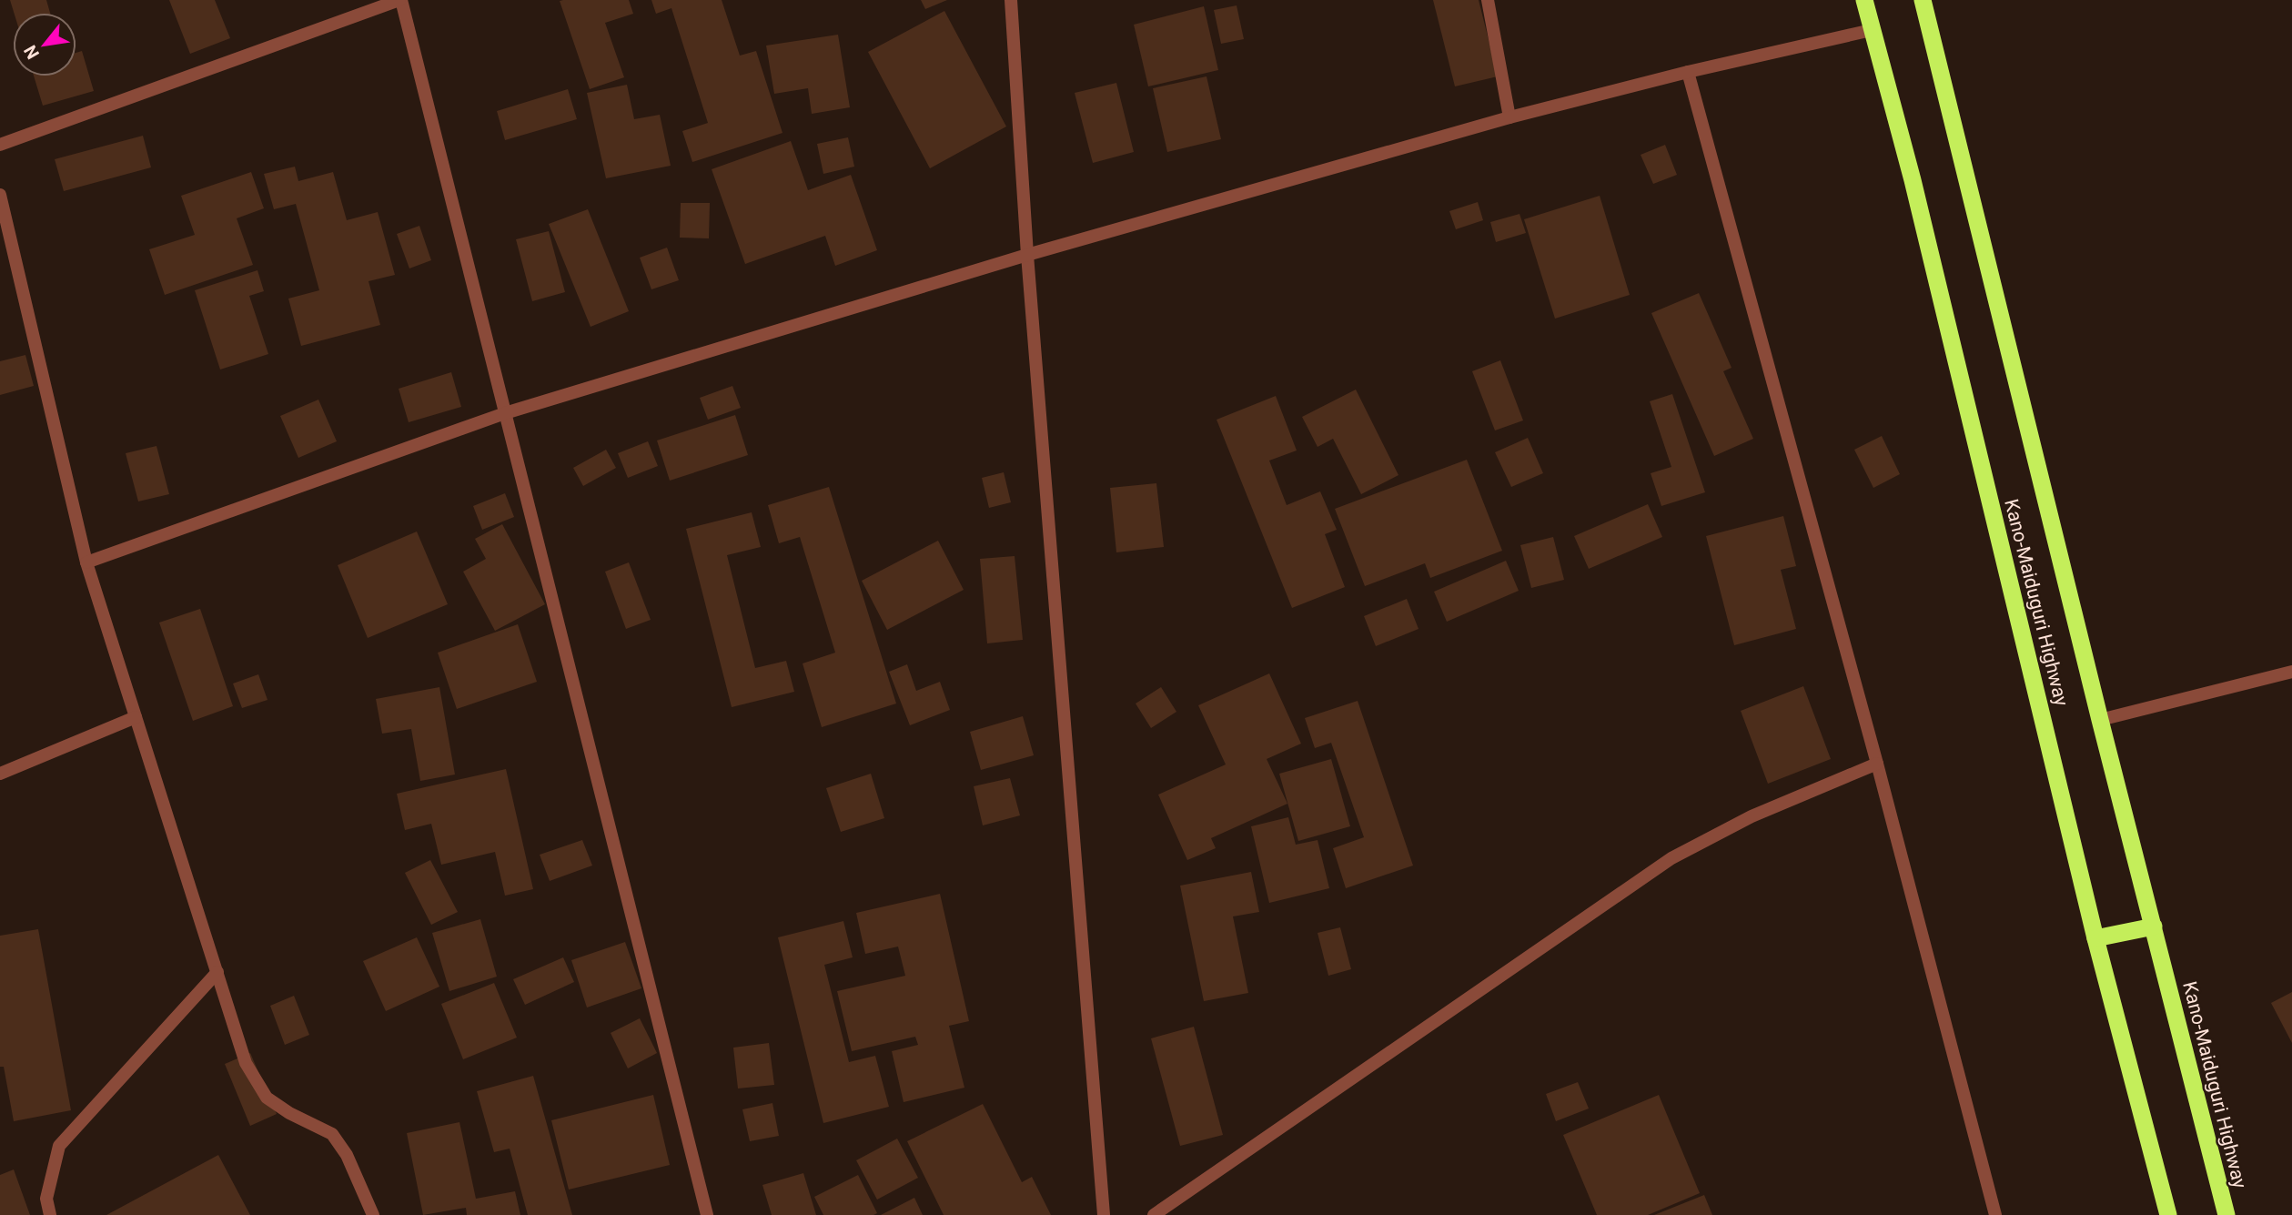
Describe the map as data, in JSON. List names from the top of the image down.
{
  "streets": {
    "highway": ["Kano-Maiduguri Highway"]
  },
  "north": "bottom left"
}
